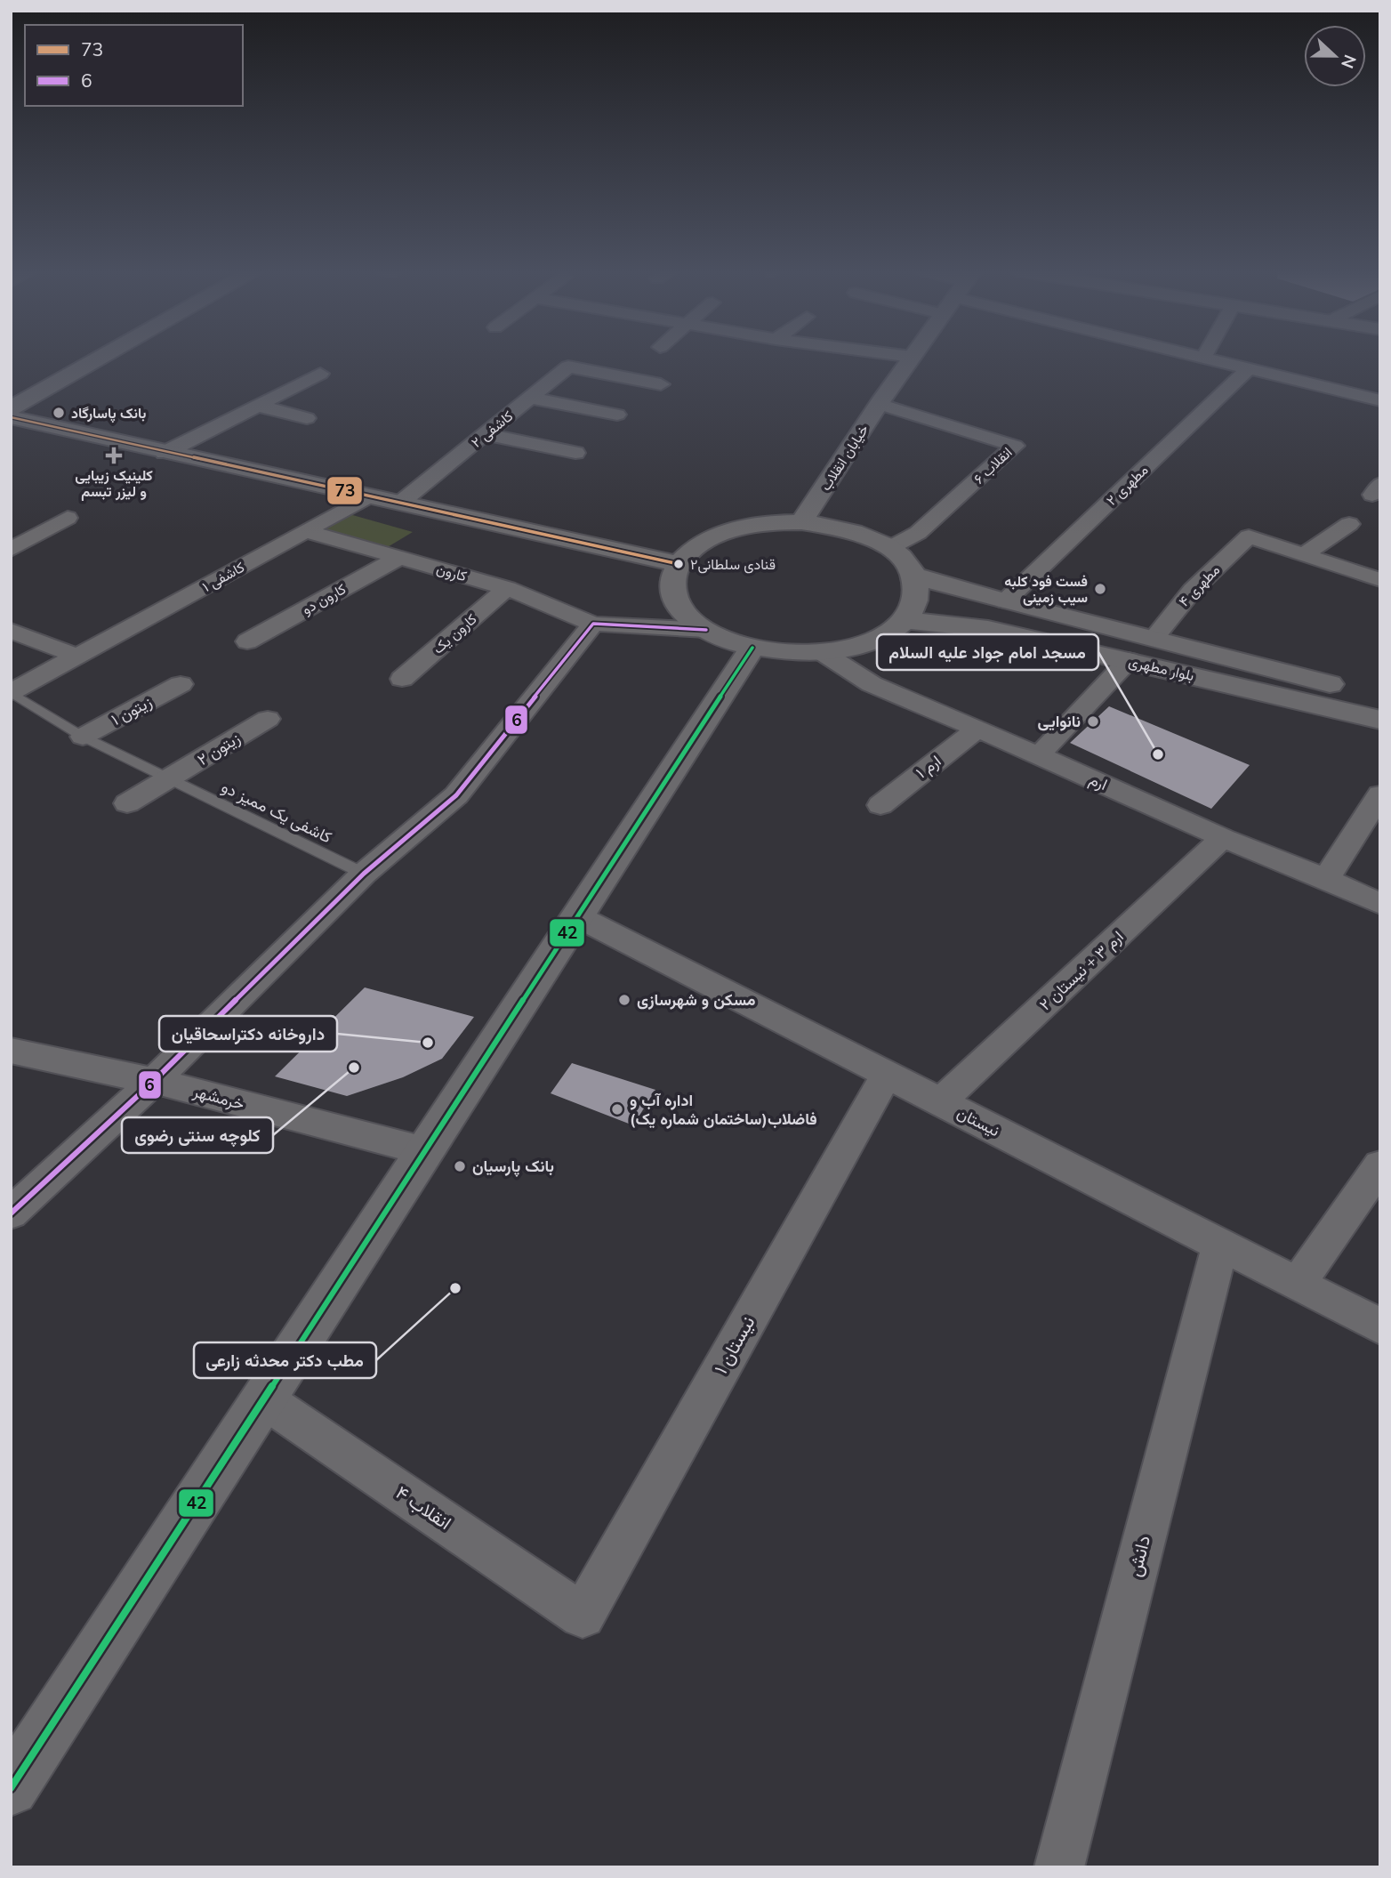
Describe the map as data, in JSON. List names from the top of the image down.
{
  "streets": {
    "main road": ["خیابان انقلاب", "بلوار مطهری"],
    "street": [
      "کاشفی ۲",
      "انقلاب ۶",
      "مطهری ۲",
      "کارون",
      "کاشفی ۱",
      "مطهری ۴",
      "کارون دو",
      "کارون یک",
      "زیتون ۱",
      "زیتون ۲",
      "ارم ۱",
      "ارم",
      "ارم ۳ + نیستان ۲",
      "خرمشهر",
      "نیستان",
      "نیستان ۱",
      "انقلاب ۴",
      "دانش"
    ],
    "lane": ["کاشفی یک ممیز دو"]
  },
  "crossings": [
    ["خیابان انقلاب", "انقلاب ۶"],
    ["مطهری ۲", "بلوار مطهری"],
    ["کارون", "کاشفی ۱"],
    ["کارون", "کارون دو"],
    ["کارون", "کارون یک"],
    ["کاشفی ۱", "کاشفی یک ممیز دو"],
    ["مطهری ۴", "بلوار مطهری"],
    ["زیتون ۱", "کاشفی یک ممیز دو"],
    ["زیتون ۲", "کاشفی یک ممیز دو"],
    ["ارم ۱", "ارم"],
    ["ارم", "ارم ۳ + نیستان ۲"],
    ["ارم ۳ + نیستان ۲", "نیستان"],
    ["نیستان", "نیستان ۱"],
    ["نیستان", "دانش"],
    ["نیستان ۱", "انقلاب ۴"]
  ],
  "places": {
    "other": [
      "بانک پاسارگاد",
      "قنادی سلطانی۲",
      "فست فود کلبه سیب زمینی",
      "نانوایی",
      "مسجد امام جواد علیه السلام",
      "مسکن و شهرسازی",
      "داروخانه دکتراسحاقیان",
      "کلوچه سنتی رضوی",
      "اداره آب و فاضلاب(ساختمان شماره یک)",
      "بانک پارسیان",
      "مطب دکتر محدثه زارعی"
    ],
    "health": ["کلینیک زیبایی و لیزر تبسم"]
  },
  "lines": ["transit line 73", "transit line 6", "transit line 42"],
  "legend": ["73", "6"],
  "north": "right"
}
